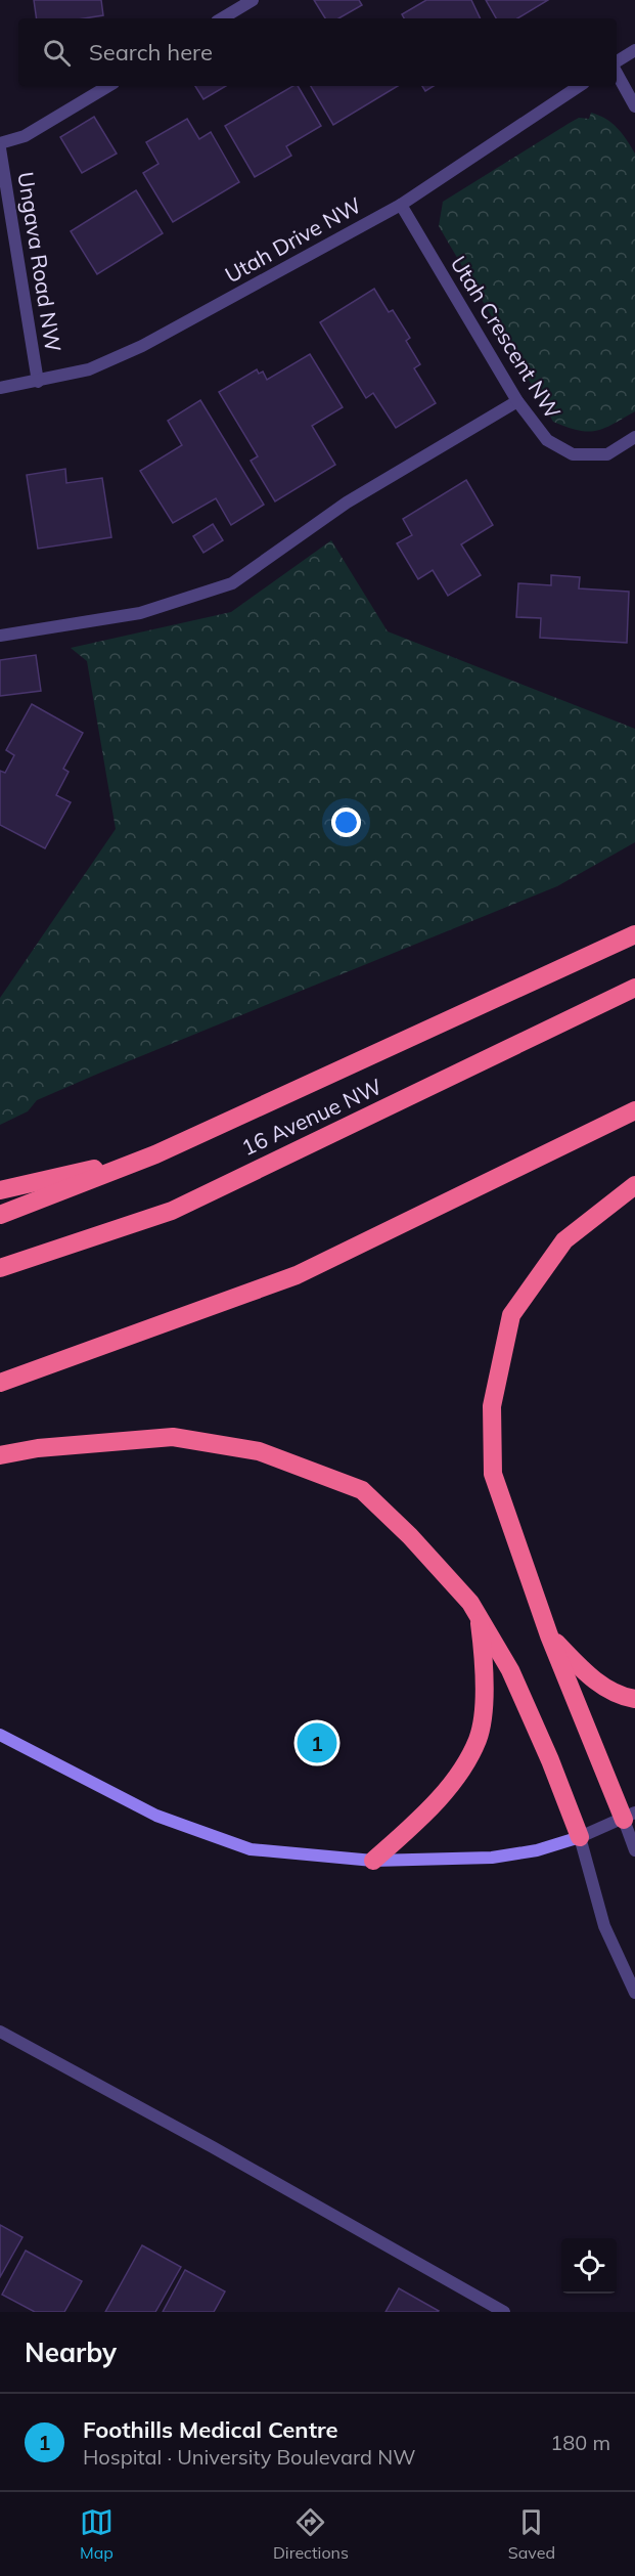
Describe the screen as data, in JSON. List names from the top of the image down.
{
  "streets": {
    "highway": ["16 Avenue NW"],
    "street": ["Utah Drive NW", "Ungava Road NW", "Utah Crescent NW"]
  },
  "crossings": [
    ["Utah Drive NW", "Ungava Road NW"],
    ["Utah Drive NW", "Utah Crescent NW"]
  ],
  "page": {
    "search": "Search here",
    "pins": "1",
    "heading": "Nearby",
    "list": [
      {
        "mark": "1",
        "name": "Foothills Medical Centre",
        "note": "Hospital · University Boulevard NW",
        "value": "180 m"
      }
    ],
    "nav": ["Map", "Directions", "Saved"]
  }
}
